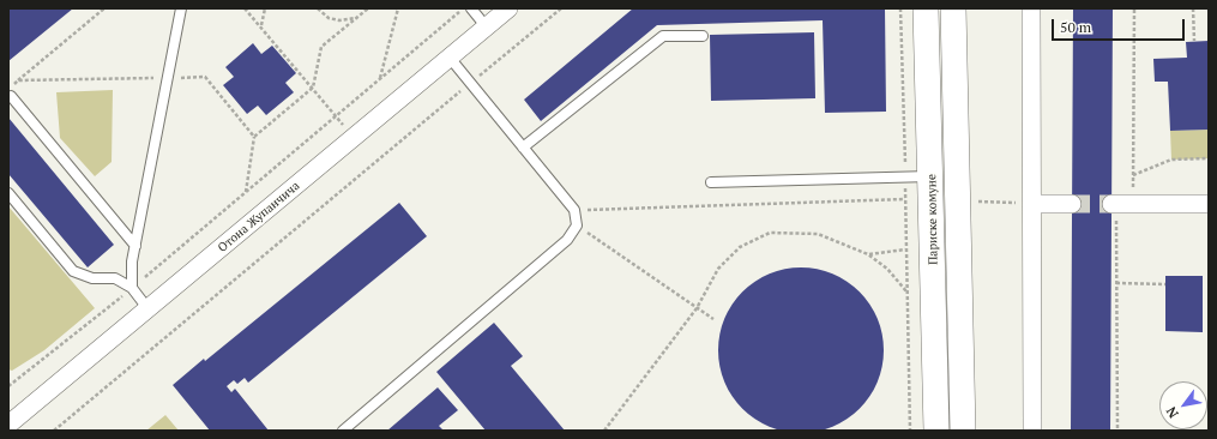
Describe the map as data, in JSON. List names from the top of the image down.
{
  "streets": {
    "main road": ["Париске комуне"],
    "street": ["Отона Жупанчича"]
  },
  "scale_bar": "50 m",
  "north": "bottom left"
}
